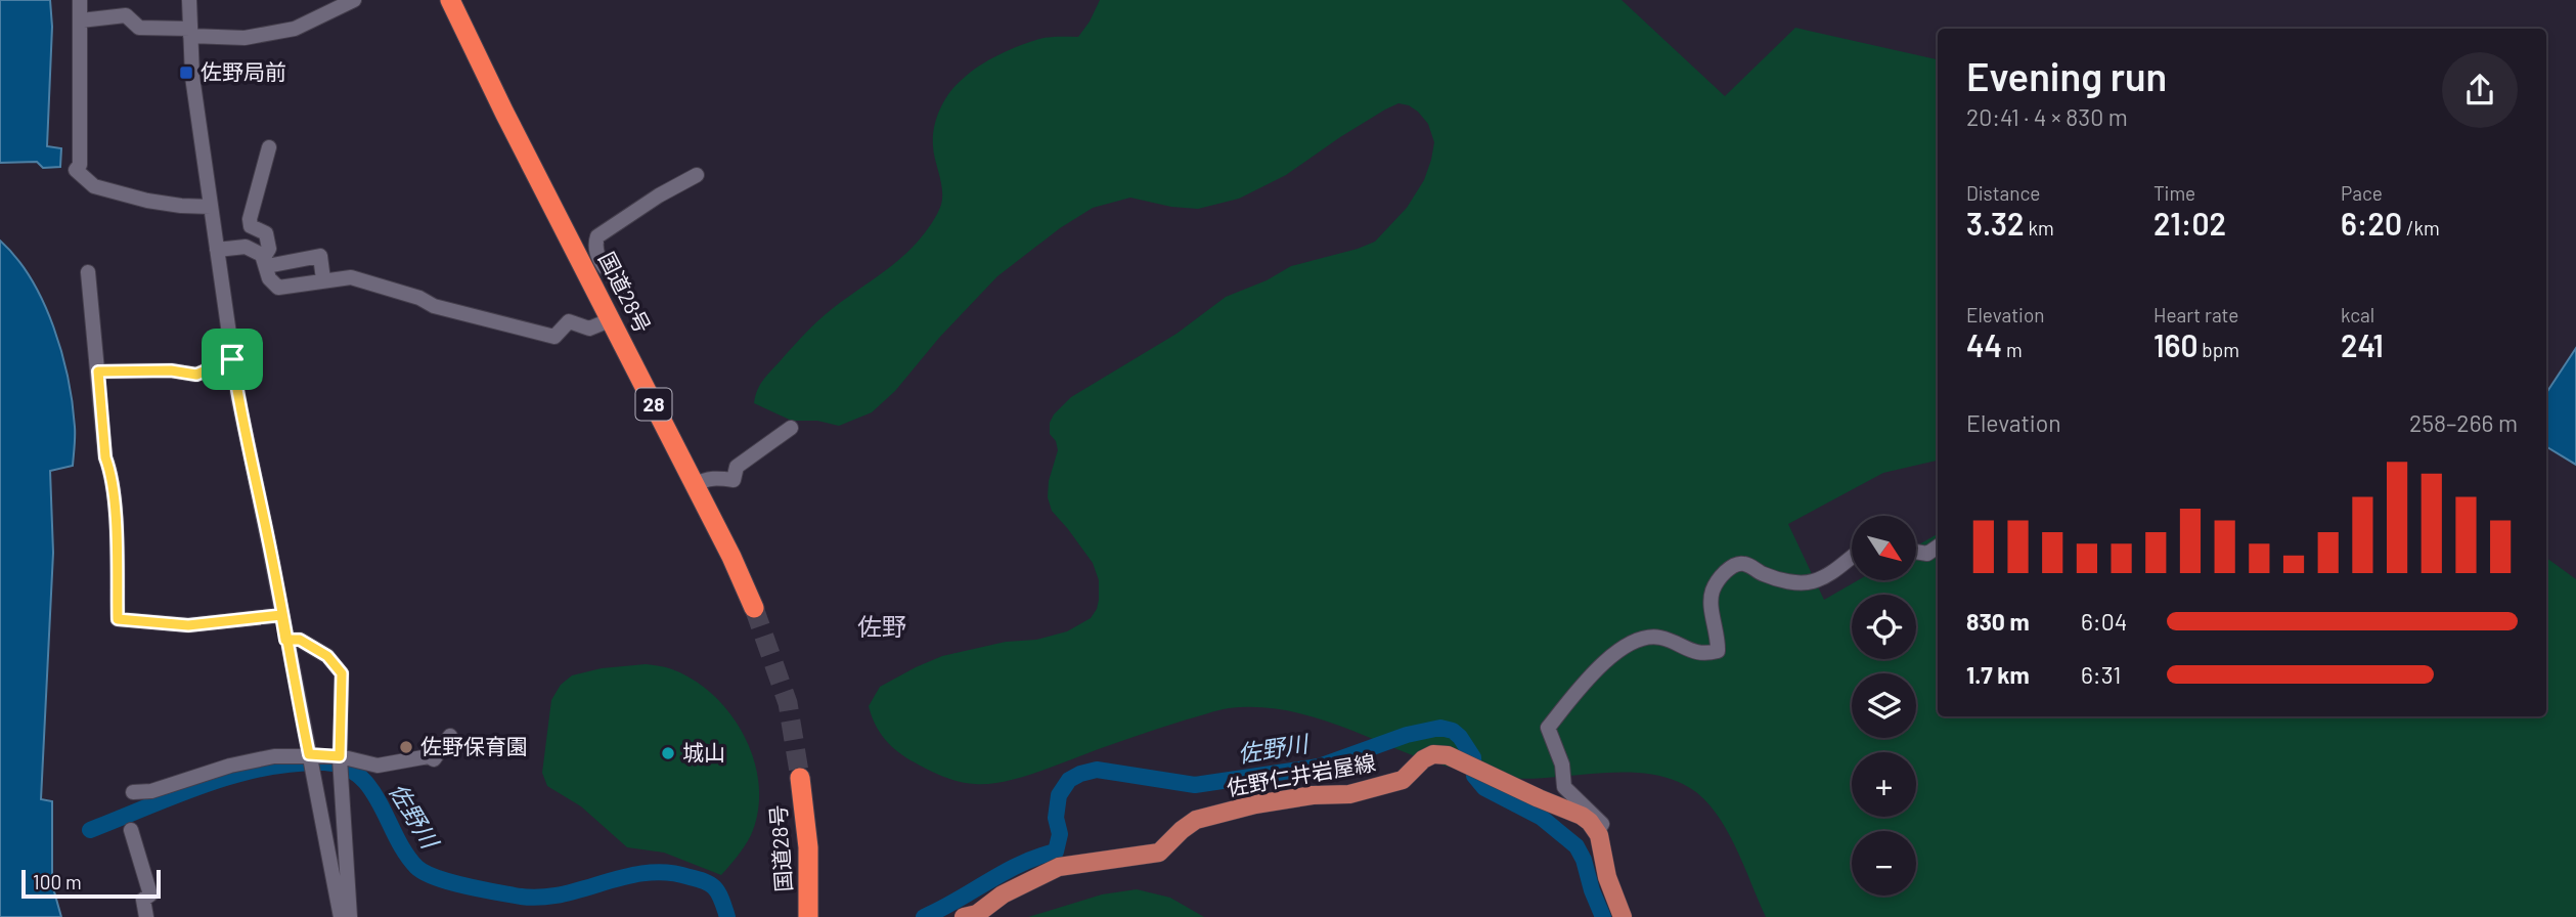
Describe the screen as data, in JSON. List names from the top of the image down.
{
  "streets": {
    "highway": ["国道28号", "28"],
    "main road": ["佐野仁井岩屋線"]
  },
  "districts": ["佐野"],
  "water": ["佐野川"],
  "places": {
    "transit": ["佐野局前"],
    "other": ["佐野保育園", "城山"]
  },
  "scale_bar": "100 m",
  "north": "bottom right",
  "page": {
    "heading": ["Evening run", "20:41 · 4 × 830 m"],
    "stats": [
      ["Distance", "3.32 km"],
      ["Time", "21:02"],
      ["Pace", "6:20 /km"],
      ["Elevation", "44 m"],
      ["Heart rate", "160 bpm"],
      ["kcal", "241"]
    ],
    "chart": ["Elevation", "258–266 m"],
    "map_buttons": ["+", "−"],
    "list": [
      {
        "name": "830 m",
        "note": "6:04"
      },
      {
        "name": "1.7 km",
        "note": "6:31"
      }
    ],
    "scale": "100 m"
  }
}
